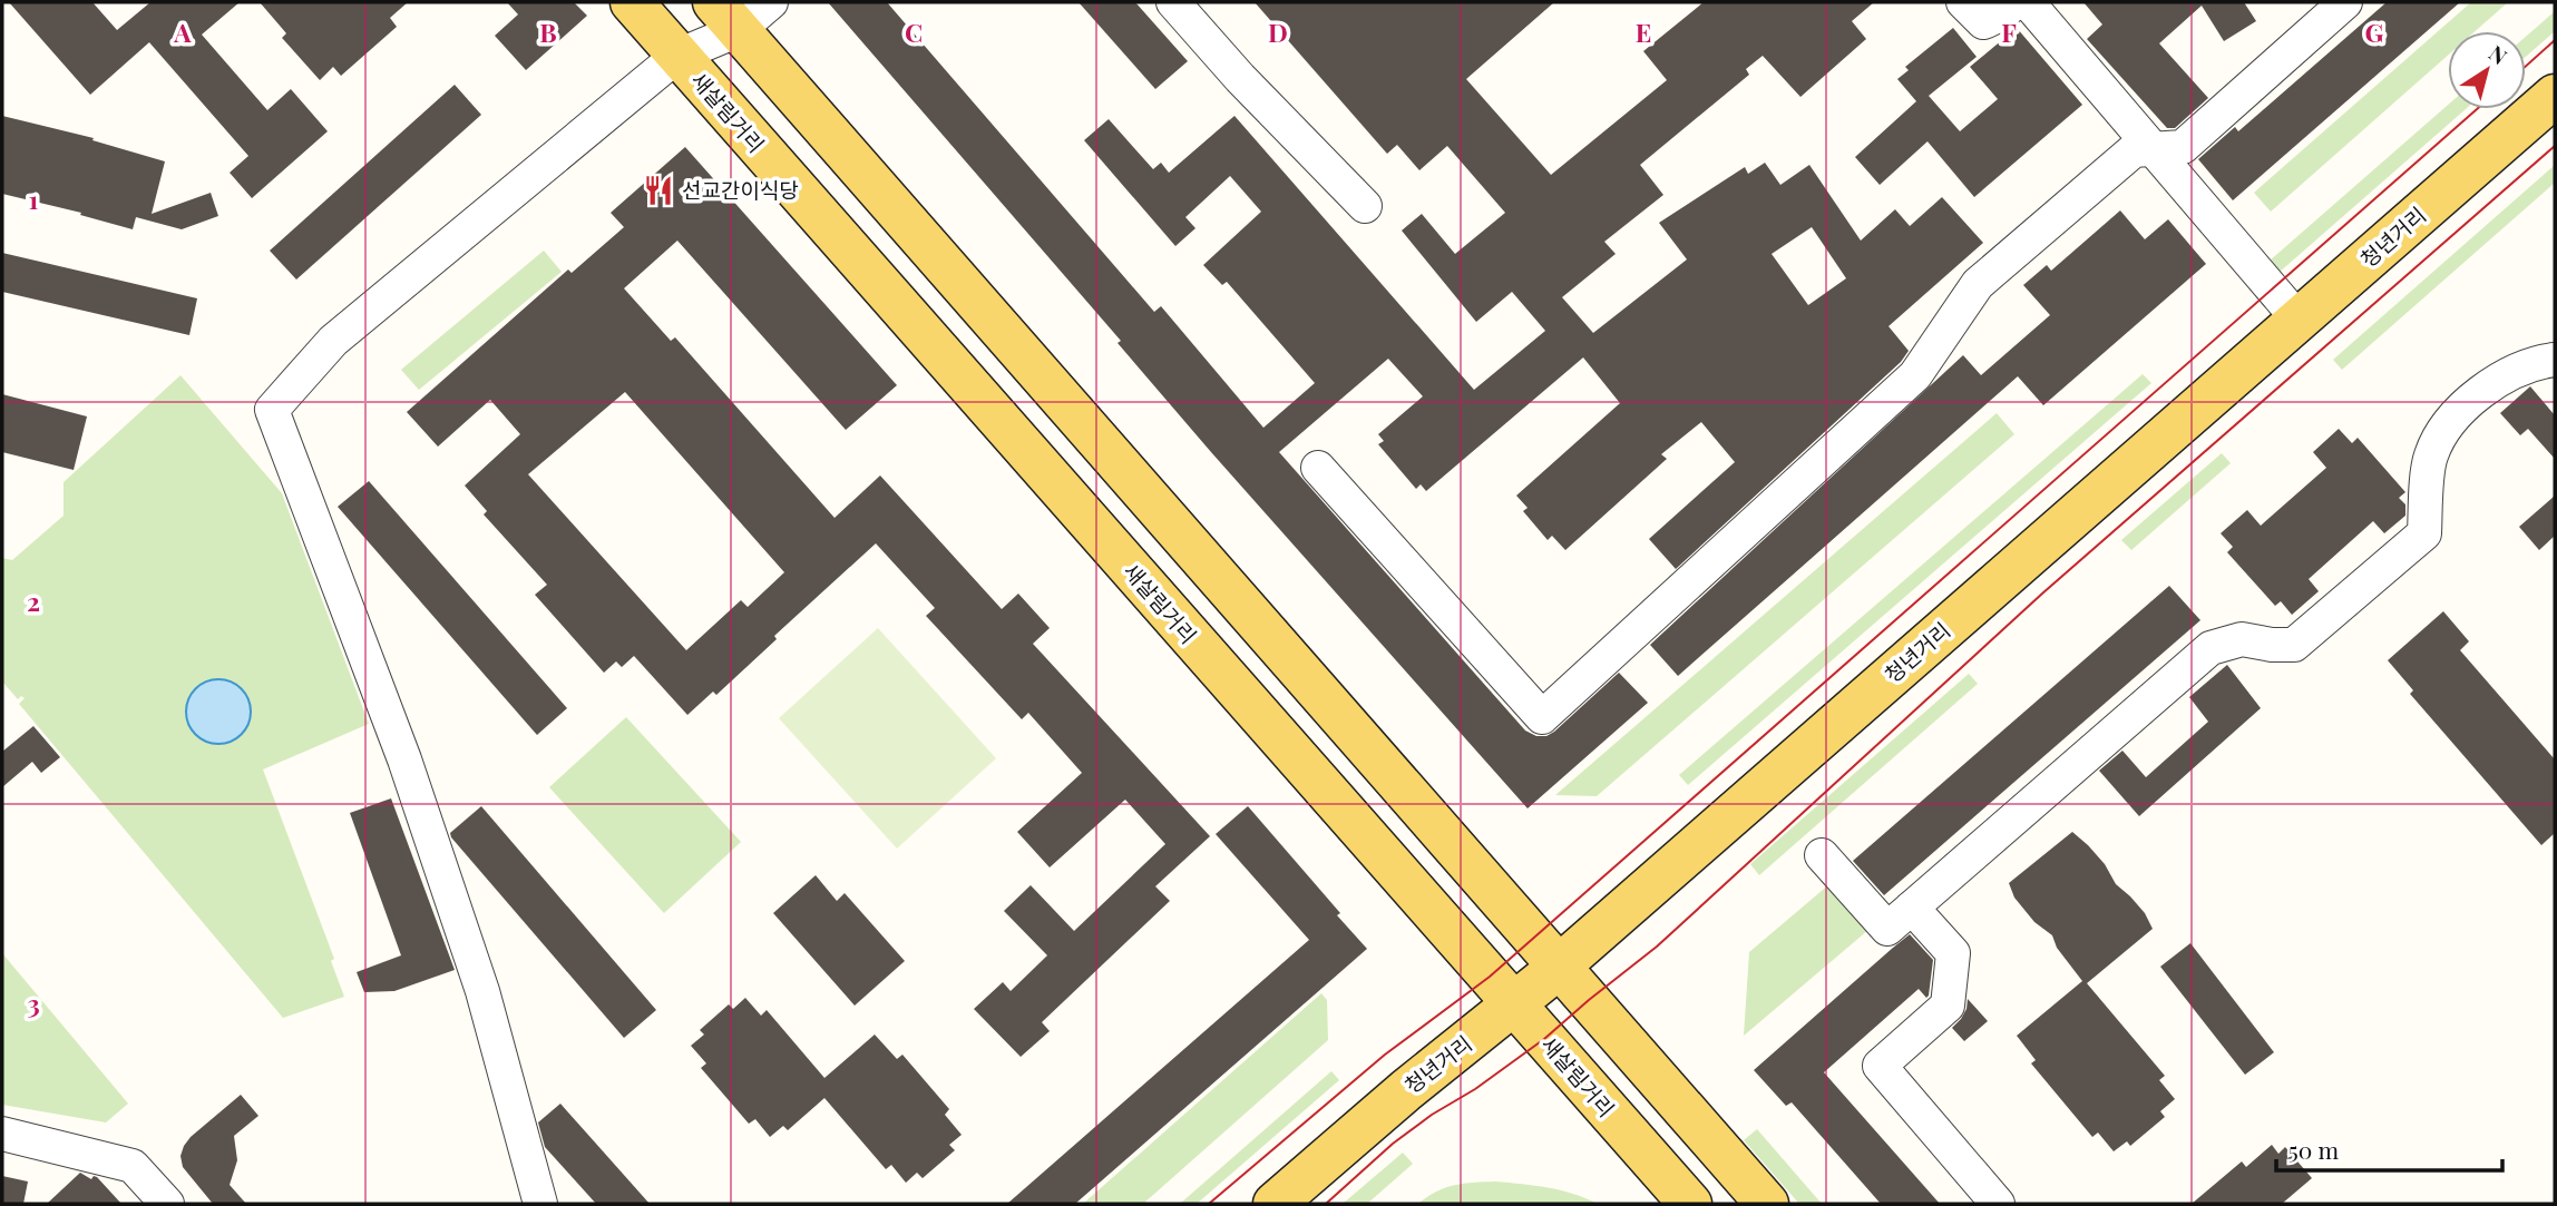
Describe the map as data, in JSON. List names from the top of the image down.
{
  "streets": {
    "main road": ["새살림거리", "청년거리"]
  },
  "crossings": [
    ["새살림거리", "청년거리"]
  ],
  "places": {
    "restaurant": ["선교간이식당"]
  },
  "scale_bar": "50 m",
  "north": "top right",
  "grid": {
    "columns": [
      "A",
      "B",
      "C",
      "D",
      "E",
      "F",
      "G"
    ],
    "rows": ["1", "2", "3"]
  }
}
